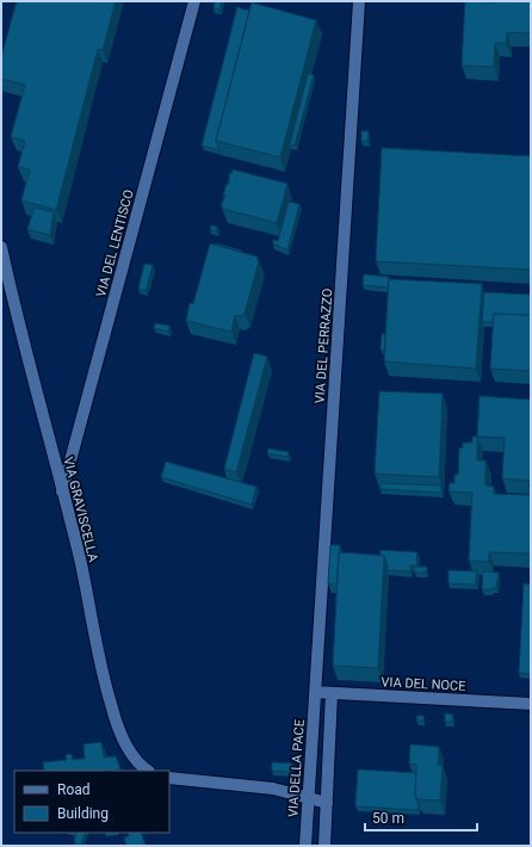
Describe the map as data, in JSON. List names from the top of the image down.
{
  "streets": {
    "street": [
      "VIA DEL LENTISCO",
      "VIA DEL PERRAZZO",
      "VIA GRAVISCELLA",
      "VIA DEL NOCE",
      "VIA DELLA PACE"
    ]
  },
  "crossings": [
    ["VIA DEL LENTISCO", "VIA GRAVISCELLA"],
    ["VIA DEL PERRAZZO", "VIA DEL NOCE"],
    ["VIA DEL PERRAZZO", "VIA DELLA PACE"],
    ["VIA DEL NOCE", "VIA DELLA PACE"]
  ],
  "legend": ["Road", "Building"],
  "scale_bar": "50 m"
}
